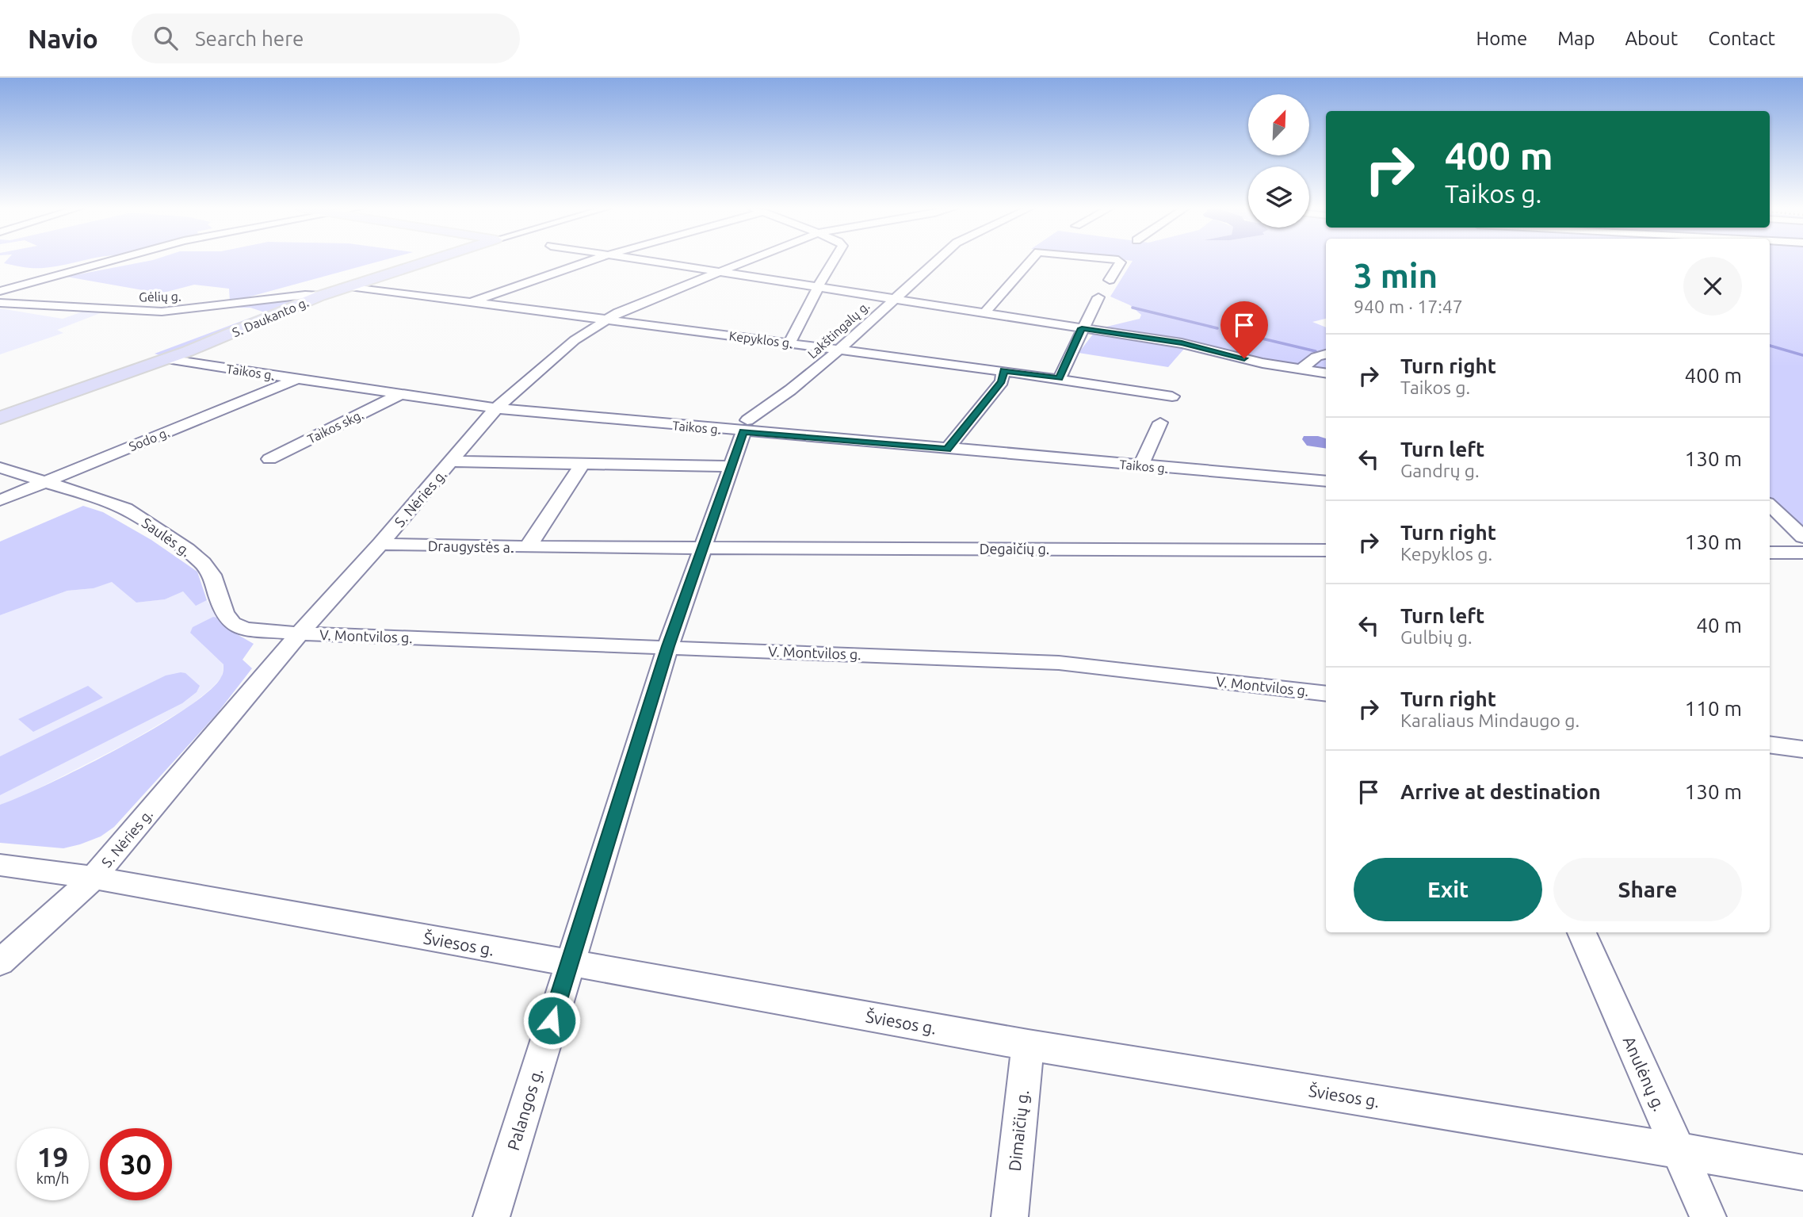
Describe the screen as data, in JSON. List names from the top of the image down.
{
  "streets": {
    "main road": ["S. Daukanto g."],
    "street": [
      "Gėlių g.",
      "Lakštingalų g.",
      "Kepyklos g.",
      "Taikos g.",
      "Taikos skg.",
      "Sodo g.",
      "S. Nėries g.",
      "Saulės g.",
      "Draugystės a.",
      "Degaičių g.",
      "V. Montvilos g.",
      "Šviesos g.",
      "Anulėnų g.",
      "Palangos g.",
      "Dimaičių g."
    ]
  },
  "crossings": [
    ["Gėlių g.", "S. Daukanto g."],
    ["S. Daukanto g.", "Kepyklos g."],
    ["S. Daukanto g.", "Taikos g."],
    ["Lakštingalų g.", "Kepyklos g."],
    ["Lakštingalų g.", "Taikos g."],
    ["Lakštingalų g.", "Palangos g."],
    ["Kepyklos g.", "S. Nėries g."],
    ["Taikos g.", "Taikos skg."],
    ["Taikos g.", "Sodo g."],
    ["Taikos g.", "S. Nėries g."],
    ["Taikos g.", "Palangos g."],
    ["Sodo g.", "Saulės g."],
    ["S. Nėries g.", "Saulės g."],
    ["S. Nėries g.", "Draugystės a."],
    ["S. Nėries g.", "V. Montvilos g."],
    ["S. Nėries g.", "Šviesos g."],
    ["Saulės g.", "V. Montvilos g."],
    ["Degaičių g.", "Palangos g."],
    ["V. Montvilos g.", "Palangos g."],
    ["Šviesos g.", "Anulėnų g."],
    ["Šviesos g.", "Palangos g."],
    ["Šviesos g.", "Dimaičių g."]
  ],
  "north": "top right",
  "page": {
    "header": "Navio",
    "search": "Search here",
    "nav": [
      "Home",
      "Map",
      "About",
      "Contact"
    ],
    "turn": ["400 m", "Taikos g."],
    "heading": ["3 min", "940 m · 17:47"],
    "list": [
      {
        "name": "Turn right",
        "note": "Taikos g.",
        "value": "400 m"
      },
      {
        "name": "Turn left",
        "note": "Gandrų g.",
        "value": "130 m"
      },
      {
        "name": "Turn right",
        "note": "Kepyklos g.",
        "value": "130 m"
      },
      {
        "name": "Turn left",
        "note": "Gulbių g.",
        "value": "40 m"
      },
      {
        "name": "Turn right",
        "note": "Karaliaus Mindaugo g.",
        "value": "110 m"
      },
      {
        "name": "Arrive at destination",
        "value": "130 m"
      }
    ],
    "buttons": ["Exit", "Share"],
    "speed": "19 km/h",
    "limit": "30"
  }
}
